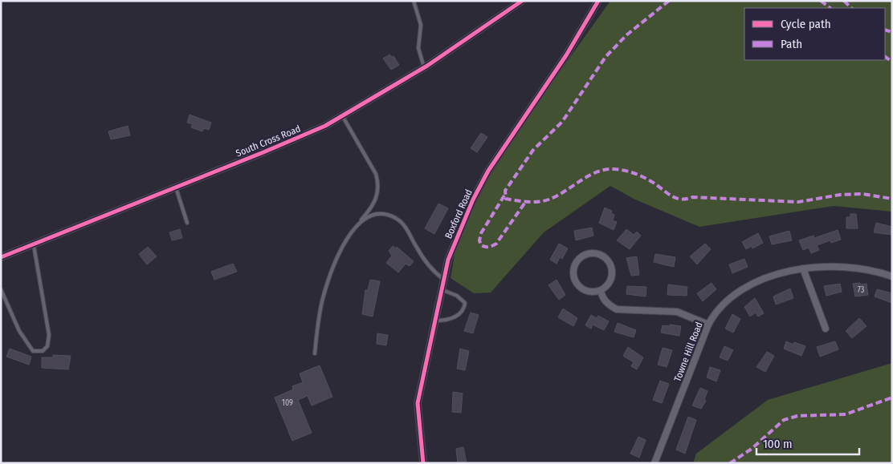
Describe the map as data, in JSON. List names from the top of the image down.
{
  "streets": {
    "street": ["South Cross Road", "Boxford Road", "Towne Hill Road"]
  },
  "house_numbers": ["73", "109"],
  "legend": ["Cycle path", "Path"],
  "scale_bar": "100 m"
}
